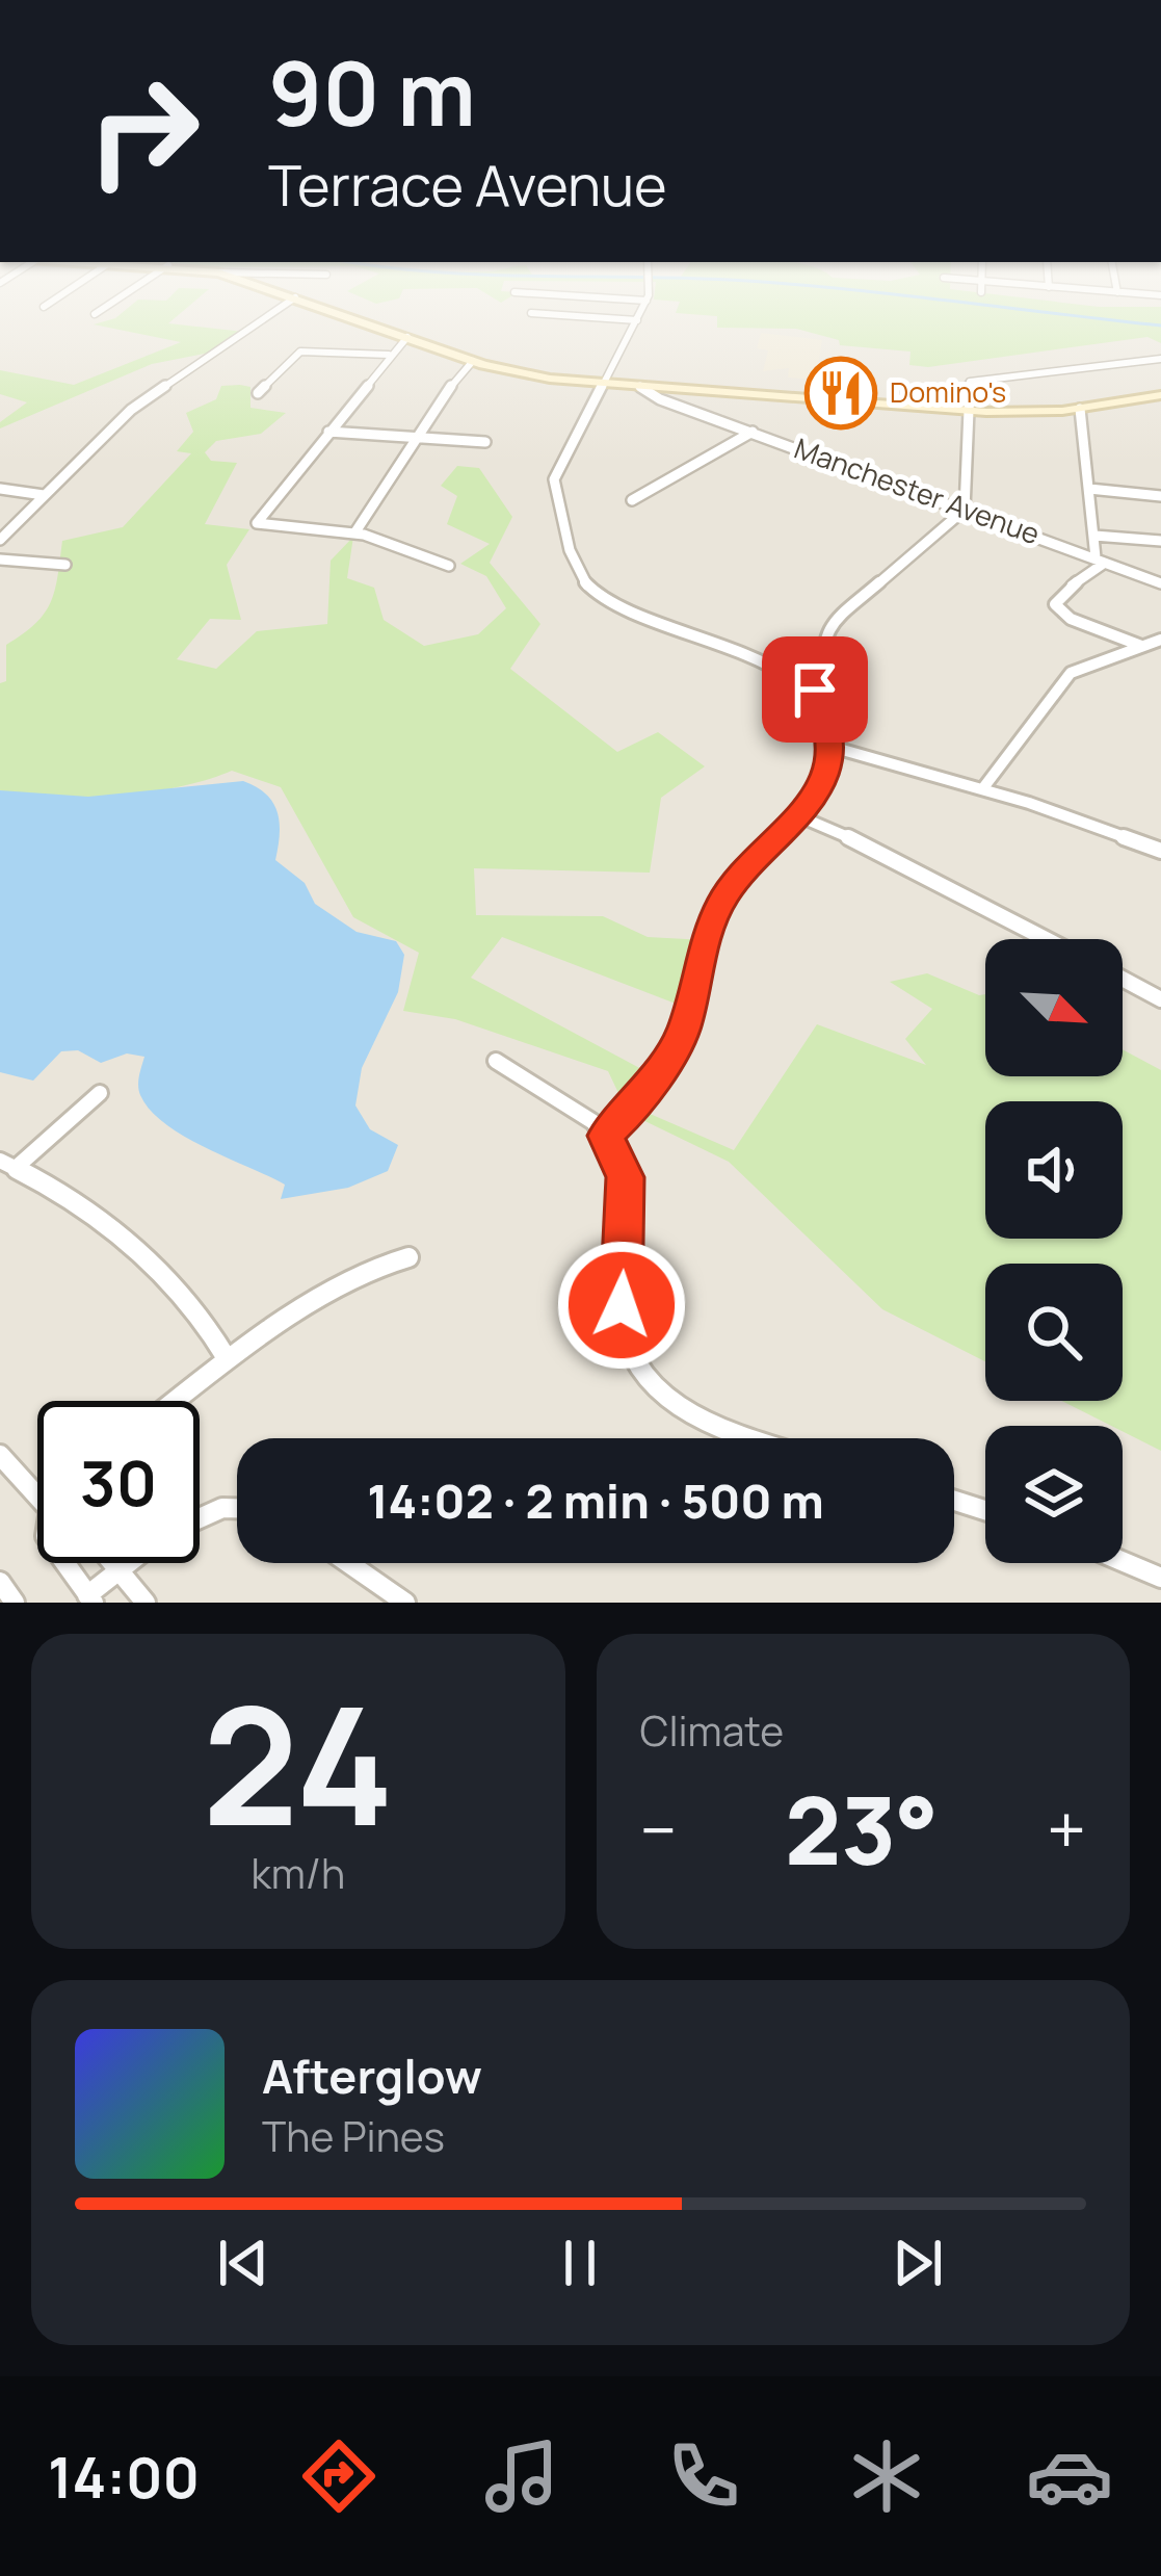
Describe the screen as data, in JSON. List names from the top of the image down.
{
  "streets": {
    "street": ["Manchester Avenue"]
  },
  "places": {
    "restaurant": ["Domino's"]
  },
  "north": "bottom right",
  "page": {
    "turn": ["90 m", "Terrace Avenue"],
    "limit": "30",
    "trip": "14:02 · 2 min · 500 m",
    "tile": [
      ["24", "km/h"],
      "Climate"
    ],
    "heat": ["−", "23°", "+"],
    "song": ["Afterglow", "The Pines"],
    "tabs": "14:00"
  }
}
